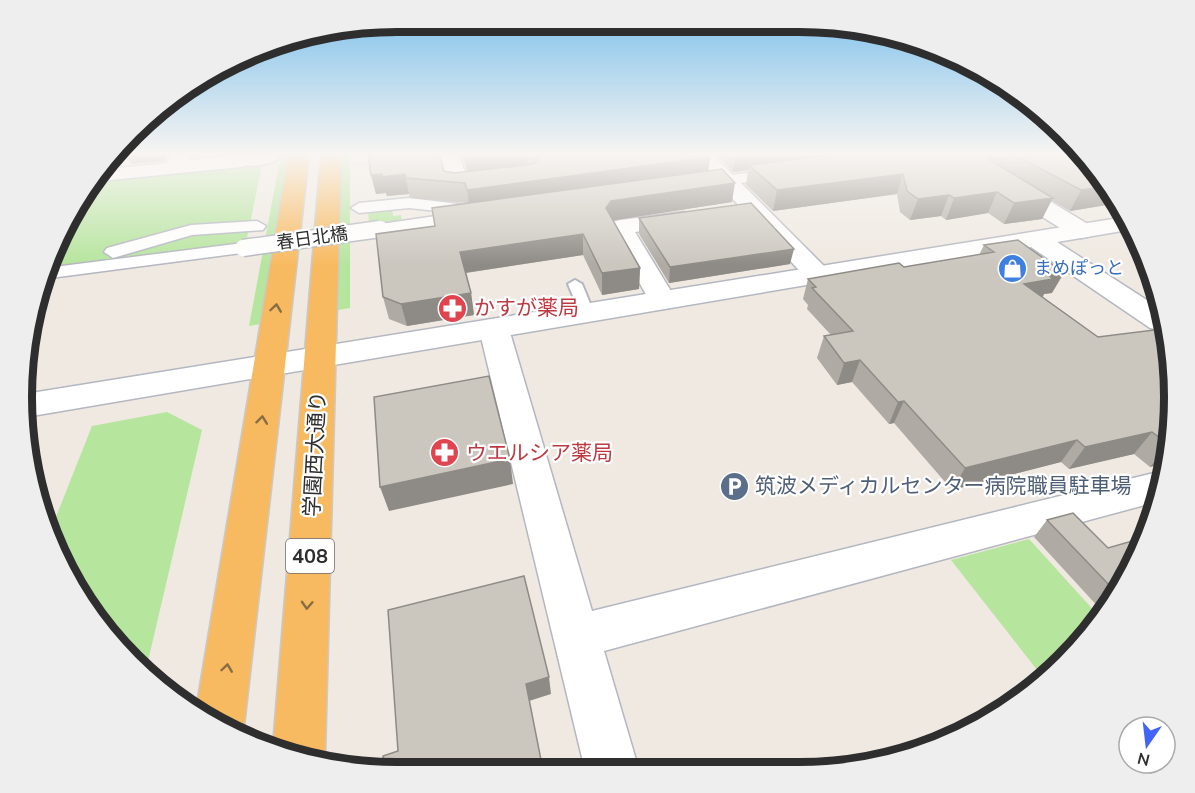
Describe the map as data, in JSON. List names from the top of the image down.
{
  "streets": {
    "highway": ["学園西大通り", "408"],
    "street": ["春日北橋"]
  },
  "places": {
    "shop": ["まめぽっと"],
    "pharmacy": ["かすが薬局", "ウエルシア薬局"],
    "parking": ["筑波メディカルセンター病院職員駐車場"]
  },
  "north": "bottom"
}
